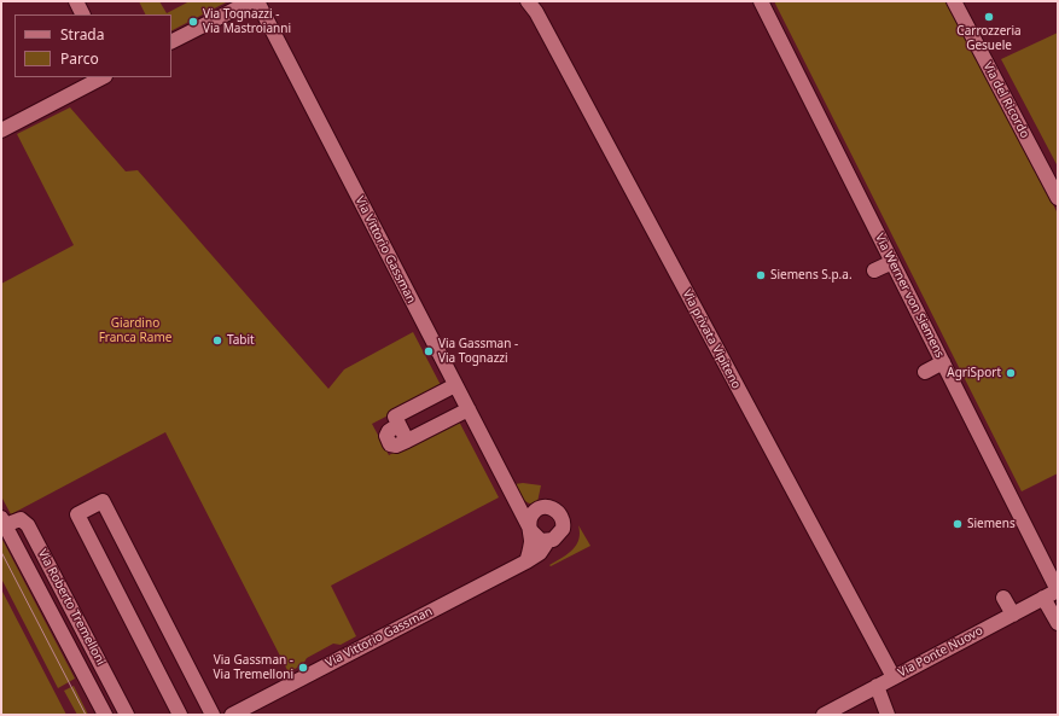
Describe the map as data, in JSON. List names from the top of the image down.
{
  "streets": {
    "street": [
      "Via del Ricordo",
      "Via Vittorio Gassman",
      "Via Werner von Siemens",
      "Via privata Vipiteno",
      "Via Roberto Tremelloni",
      "Via Ponte Nuovo"
    ]
  },
  "crossings": [
    ["Via Werner von Siemens", "Via Ponte Nuovo"],
    ["Via privata Vipiteno", "Via Ponte Nuovo"]
  ],
  "parks": ["Giardino Franca Rame"],
  "places": [
    "Carrozzeria Gesuele",
    "Via Tognazzi - Via Mastroianni",
    "Siemens S.p.a.",
    "Tabit",
    "Via Gassman - Via Tognazzi",
    "AgriSport",
    "Siemens",
    "Via Gassman - Via Tremelloni"
  ],
  "legend": ["Strada", "Parco"]
}
